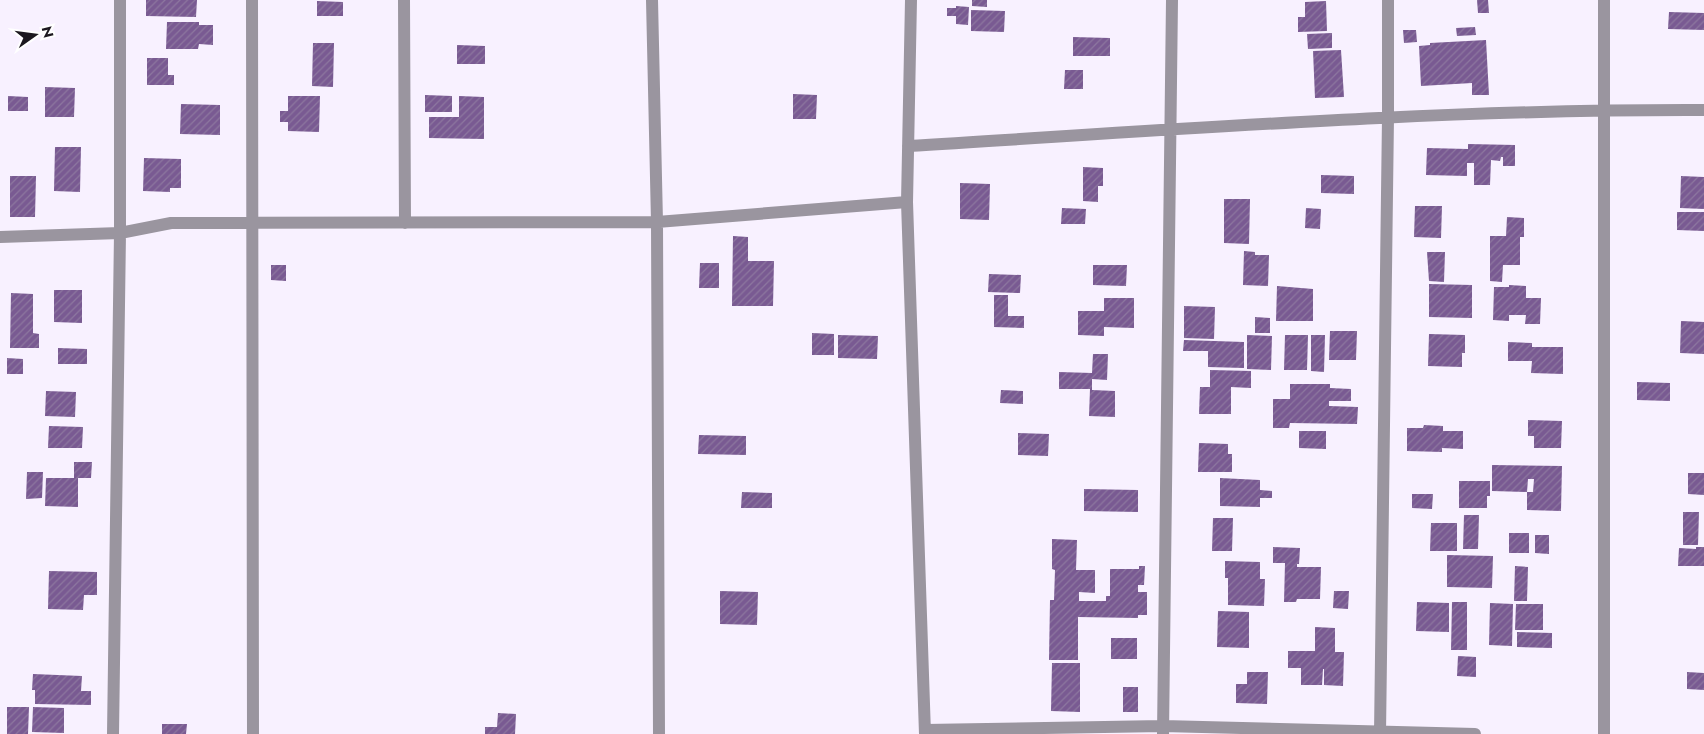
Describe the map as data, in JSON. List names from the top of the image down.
{
  "north": "right"
}
